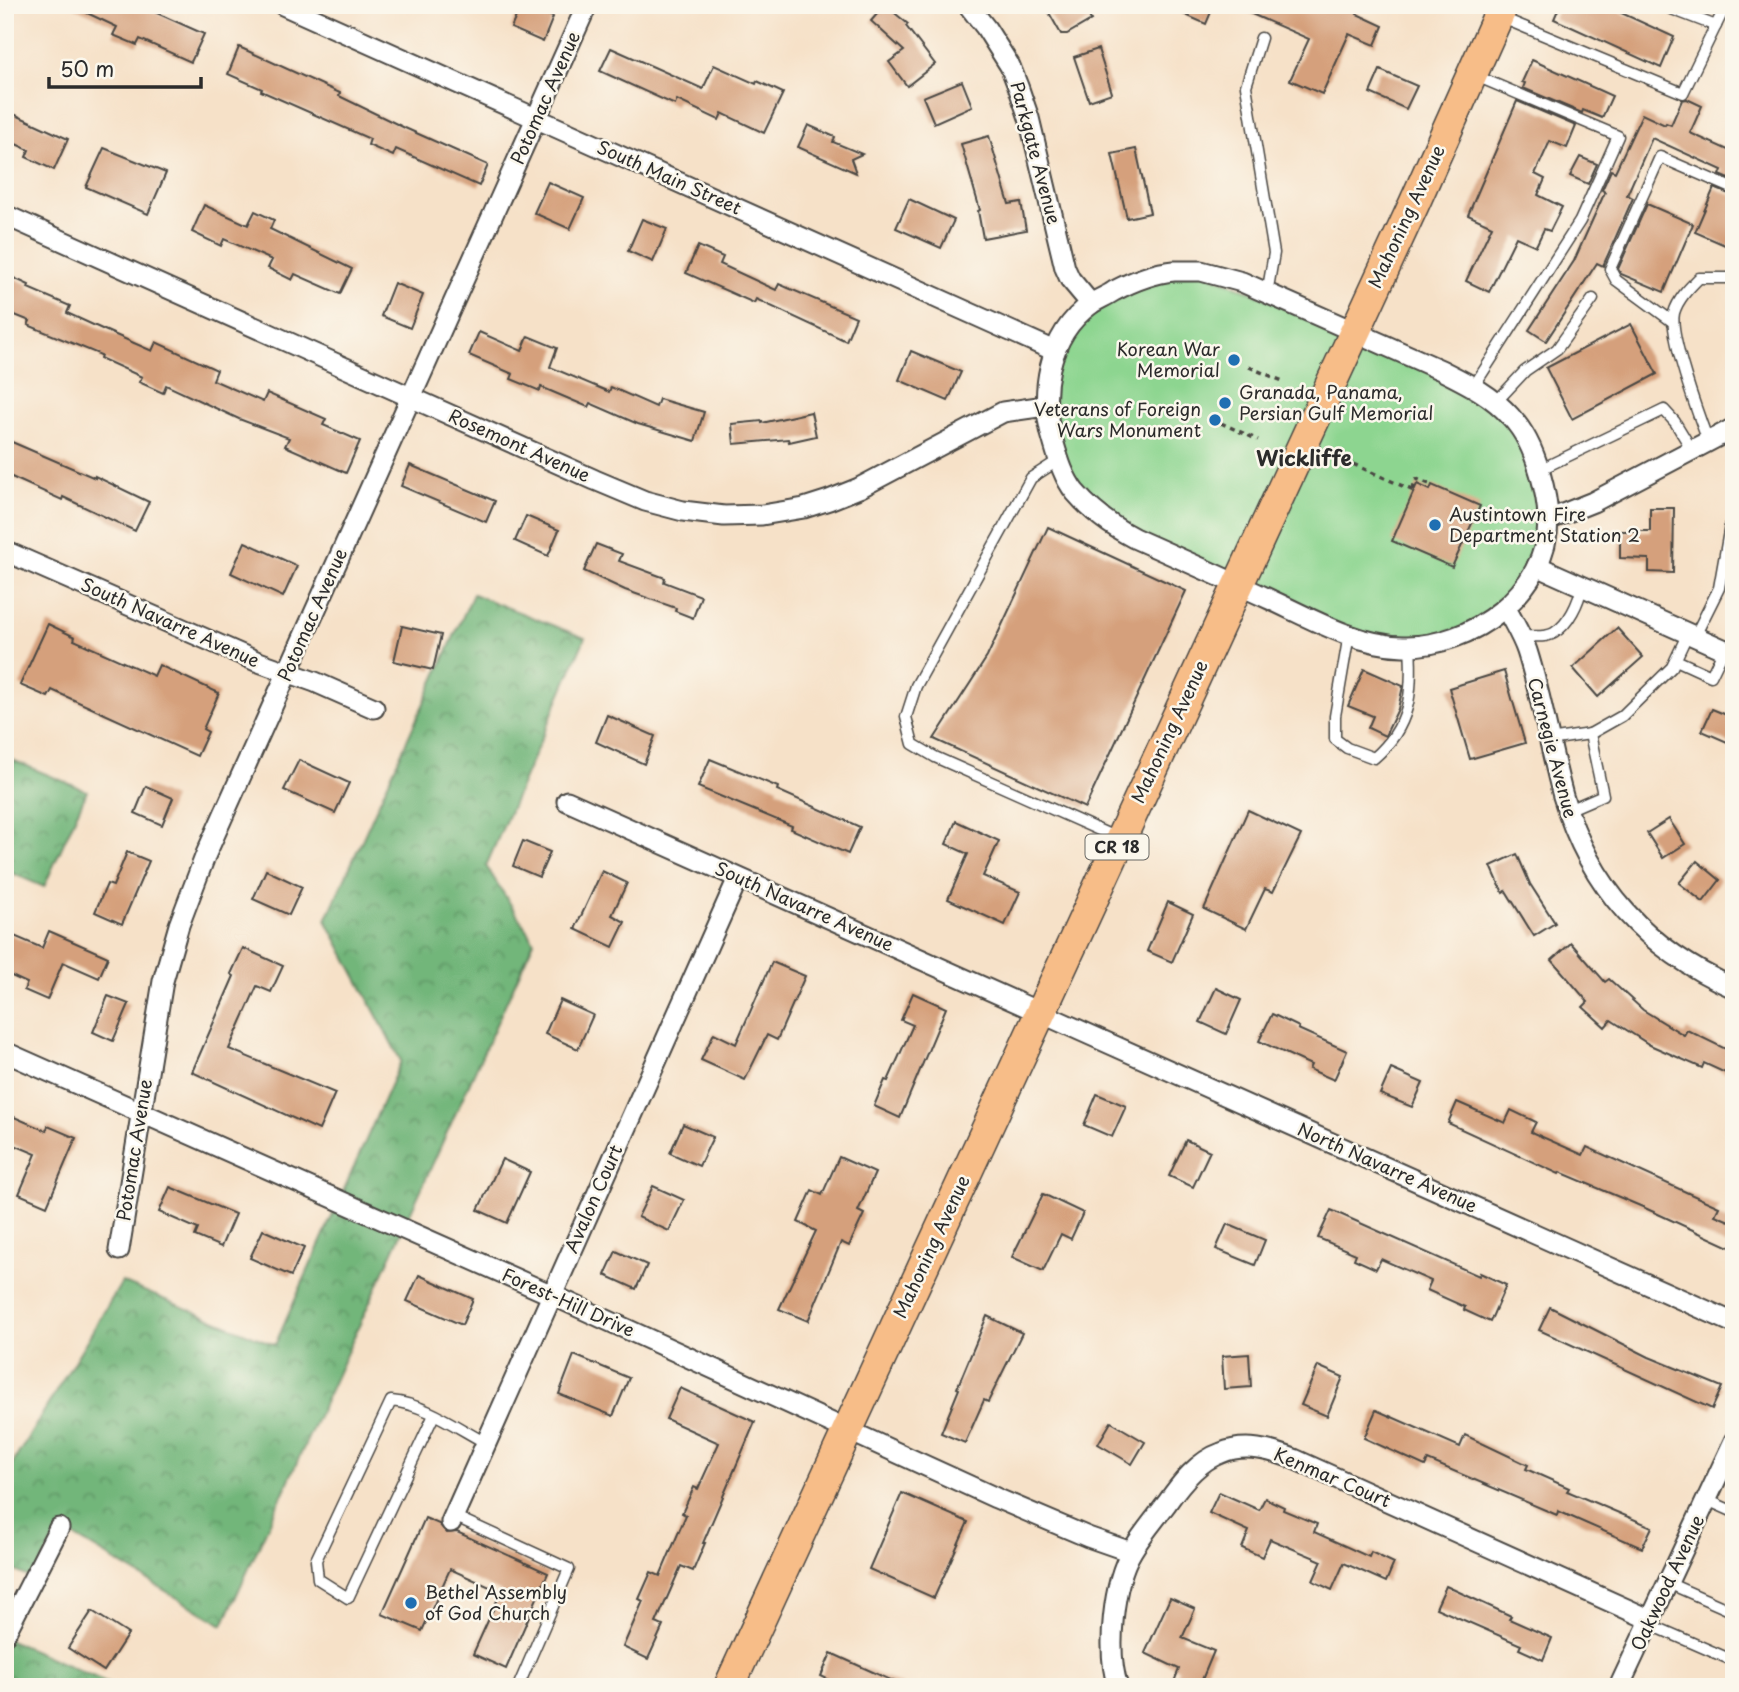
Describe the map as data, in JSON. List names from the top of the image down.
{
  "streets": {
    "main road": ["Mahoning Avenue", "CR 18"],
    "street": [
      "Potomac Avenue",
      "Parkgate Avenue",
      "South Main Street",
      "Rosemont Avenue",
      "South Navarre Avenue",
      "Carnegie Avenue",
      "North Navarre Avenue",
      "Avalon Court",
      "Forest-Hill Drive",
      "Kenmar Court",
      "Oakwood Avenue"
    ]
  },
  "crossings": [
    ["Potomac Avenue", "South Main Street"],
    ["Potomac Avenue", "Rosemont Avenue"],
    ["Potomac Avenue", "South Navarre Avenue"],
    ["Potomac Avenue", "Forest-Hill Drive"],
    ["Mahoning Avenue", "South Navarre Avenue"],
    ["Mahoning Avenue", "North Navarre Avenue"],
    ["Mahoning Avenue", "Forest-Hill Drive"],
    ["South Navarre Avenue", "North Navarre Avenue"],
    ["South Navarre Avenue", "Avalon Court"],
    ["Avalon Court", "Forest-Hill Drive"],
    ["Forest-Hill Drive", "Kenmar Court"],
    ["Kenmar Court", "Oakwood Avenue"]
  ],
  "districts": ["Wickliffe"],
  "places": [
    "Korean War Memorial",
    "Granada, Panama, Persian Gulf Memorial",
    "Veterans of Foreign Wars Monument",
    "Austintown Fire Department Station 2",
    "Bethel Assembly of God Church"
  ],
  "scale_bar": "50 m"
}
